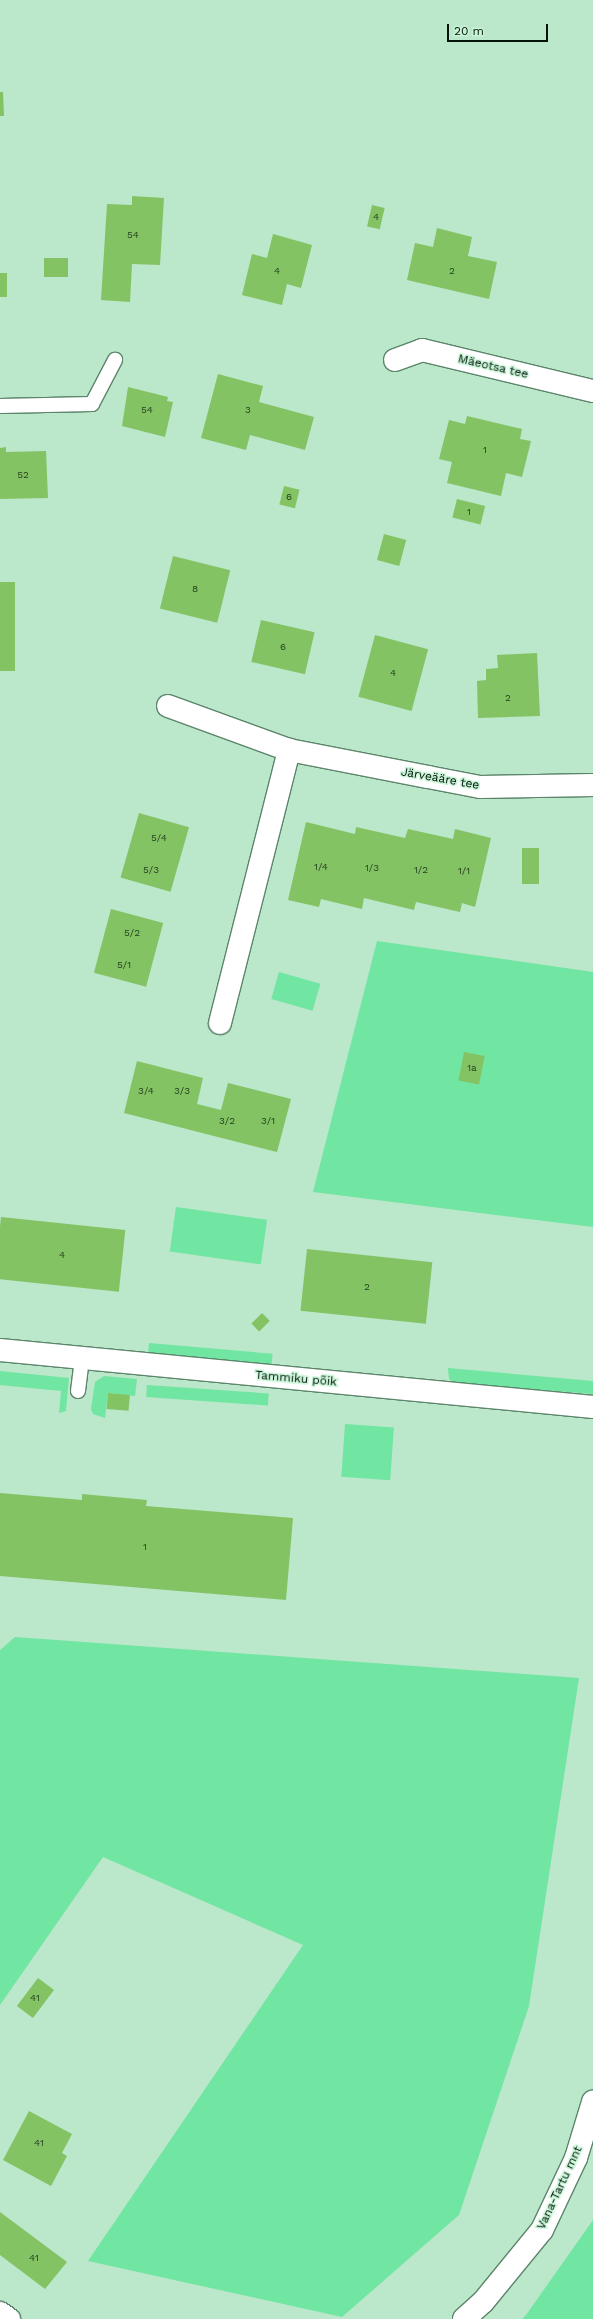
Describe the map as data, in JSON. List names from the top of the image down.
{
  "streets": {
    "street": [
      "Mäeotsa tee",
      "Järveääre tee",
      "Tammiku põik",
      "Vana-Tartu mnt"
    ]
  },
  "house_numbers": [
    "4",
    "54",
    "4",
    "2",
    "54",
    "3",
    "1",
    "52",
    "6",
    "1",
    "8",
    "6",
    "4",
    "2",
    "5/4",
    "1/4",
    "1/3",
    "5/3",
    "1/2",
    "1/1",
    "5/2",
    "5/1",
    "1a",
    "3/4",
    "3/3",
    "3/2",
    "3/1",
    "4",
    "2",
    "1",
    "41",
    "41",
    "41"
  ],
  "scale_bar": "20 m"
}
